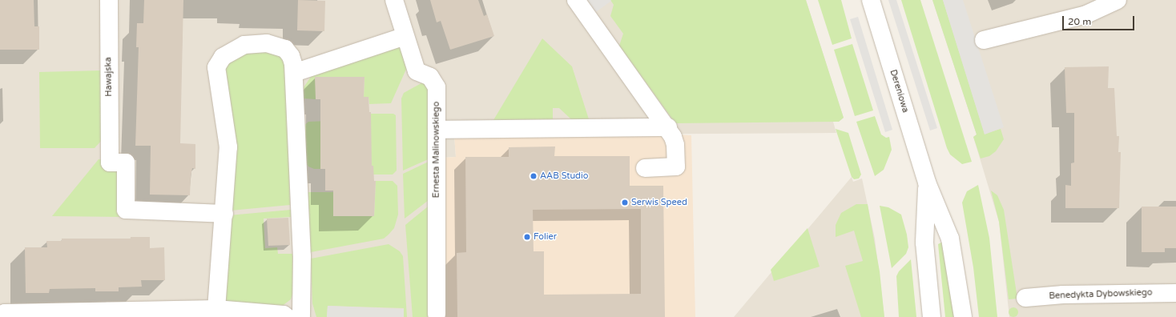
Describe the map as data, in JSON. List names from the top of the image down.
{
  "streets": {
    "street": [
      "Hawajska",
      "Dereniowa",
      "Ernesta Malinowskiego",
      "Benedykta Dybowskiego"
    ]
  },
  "places": ["AAB Studio", "Serwis Speed", "Folier"],
  "scale_bar": "20 m"
}
